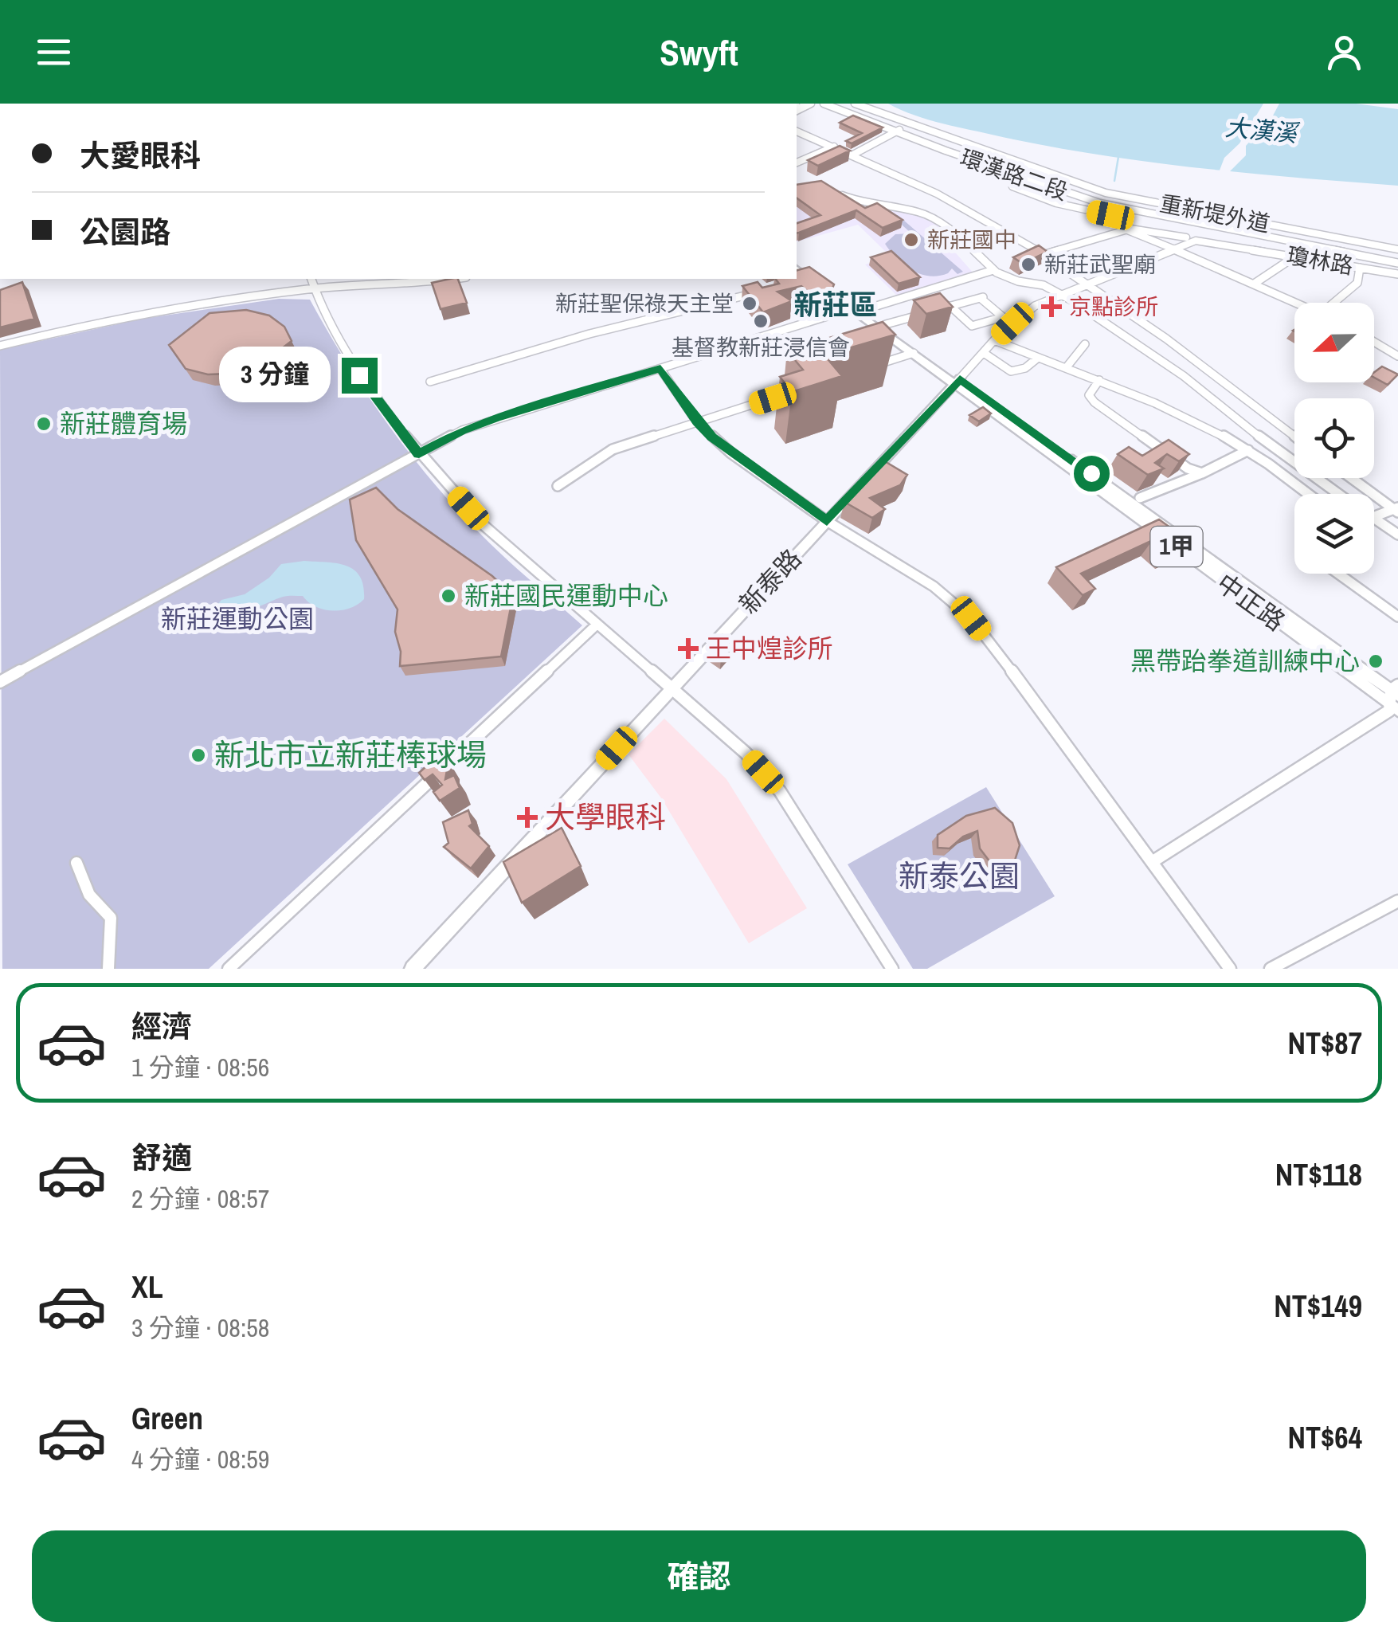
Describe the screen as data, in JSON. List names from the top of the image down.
{
  "streets": {
    "main road": ["1甲", "新泰路", "中正路"],
    "street": ["環漢路二段", "重新堤外道", "瓊林路"]
  },
  "crossings": [
    ["瓊林路", "新泰路"],
    ["新泰路", "中正路"]
  ],
  "districts": ["新莊區"],
  "water": ["大漢溪"],
  "parks": ["新莊運動公園", "新泰公園"],
  "places": {
    "other": [
      "新莊國中",
      "新莊武聖廟",
      "新莊聖保祿天主堂",
      "基督教新莊浸信會",
      "新莊體育場",
      "新莊國民運動中心",
      "黑帶跆拳道訓練中心",
      "新北市立新莊棒球場"
    ],
    "health": ["京點診所", "王中煌診所", "大學眼科"]
  },
  "north": "left",
  "page": {
    "header": "Swyft",
    "banner": ["大愛眼科", "公園路"],
    "bubble": "3 分鐘",
    "list": [
      {
        "name": "經濟",
        "note": "1 分鐘 · 08:56",
        "value": "NT$87"
      },
      {
        "name": "舒適",
        "note": "2 分鐘 · 08:57",
        "value": "NT$118"
      },
      {
        "name": "XL",
        "note": "3 分鐘 · 08:58",
        "value": "NT$149"
      },
      {
        "name": "Green",
        "note": "4 分鐘 · 08:59",
        "value": "NT$64"
      }
    ],
    "buttons": "確認"
  }
}
